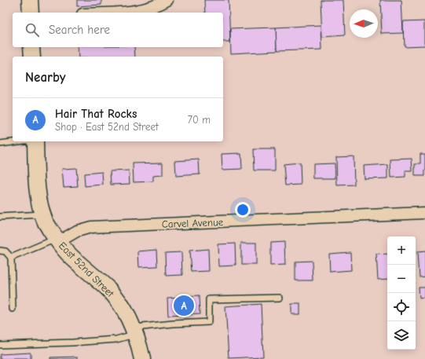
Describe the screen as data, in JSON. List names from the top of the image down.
{
  "streets": {
    "street": ["Carvel Avenue", "East 52nd Street"]
  },
  "crossings": [
    ["Carvel Avenue", "East 52nd Street"]
  ],
  "north": "left",
  "page": {
    "search": "Search here",
    "heading": "Nearby",
    "list": [
      {
        "mark": "A",
        "name": "Hair That Rocks",
        "note": "Shop · East 52nd Street",
        "value": "70 m"
      }
    ],
    "map_buttons": ["+", "−"],
    "pins": "A"
  }
}
